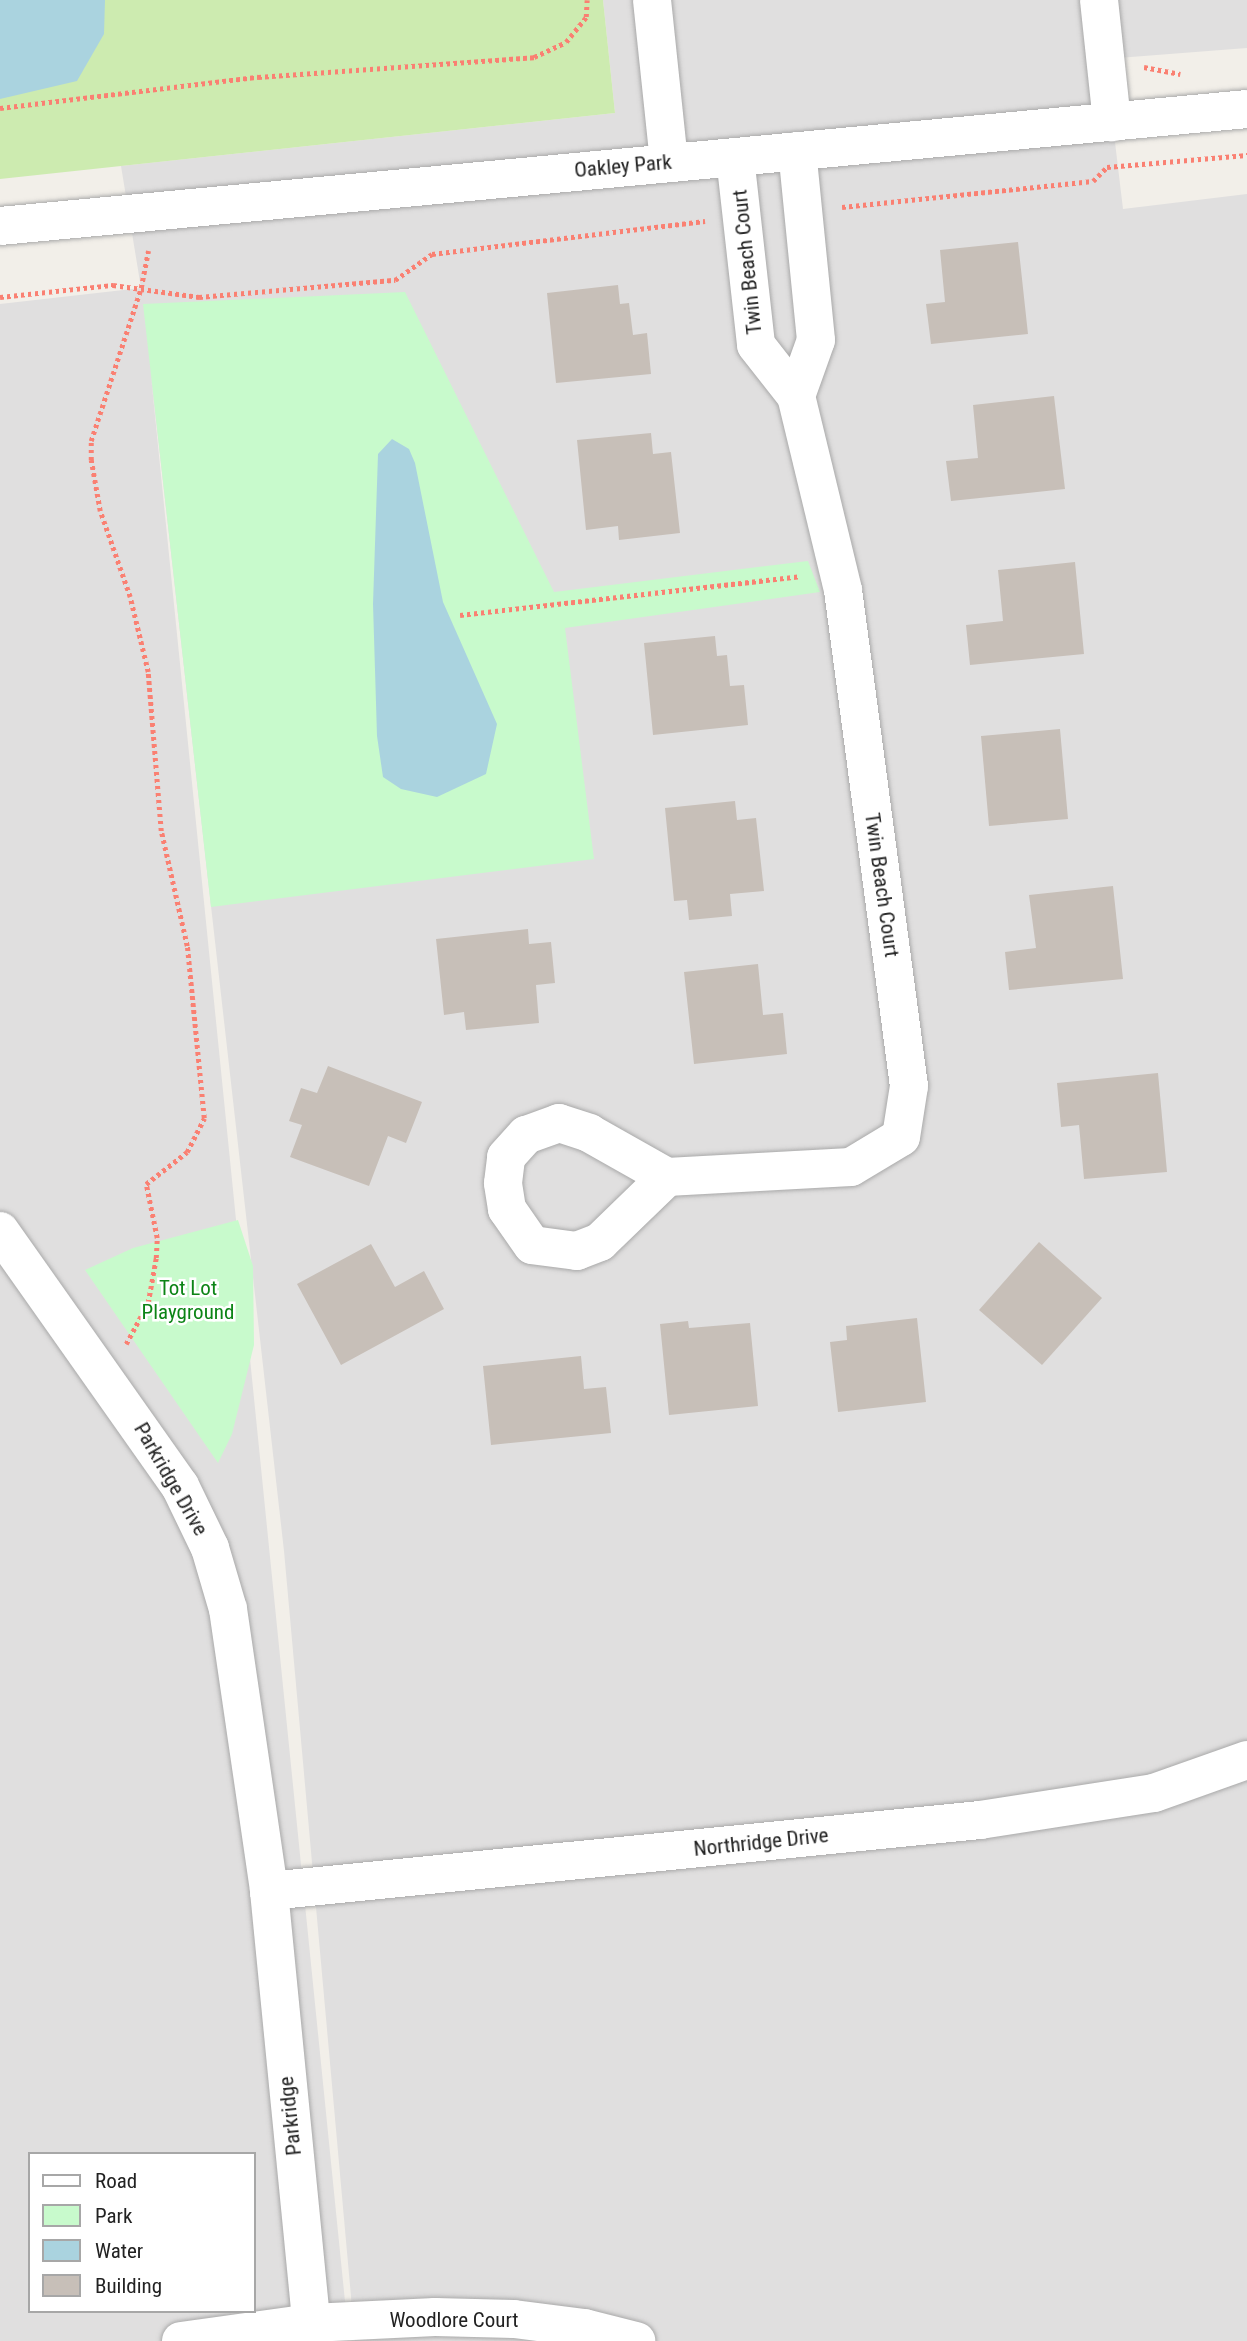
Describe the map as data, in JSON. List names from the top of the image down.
{
  "streets": {
    "street": [
      "Oakley Park",
      "Twin Beach Court",
      "Parkridge Drive",
      "Northridge Drive",
      "Parkridge",
      "Woodlore Court"
    ]
  },
  "crossings": [
    ["Oakley Park", "Twin Beach Court"],
    ["Parkridge Drive", "Northridge Drive"],
    ["Parkridge Drive", "Parkridge"],
    ["Northridge Drive", "Parkridge"],
    ["Parkridge", "Woodlore Court"]
  ],
  "parks": ["Tot Lot Playground"],
  "legend": [
    "Road",
    "Park",
    "Water",
    "Building"
  ]
}
